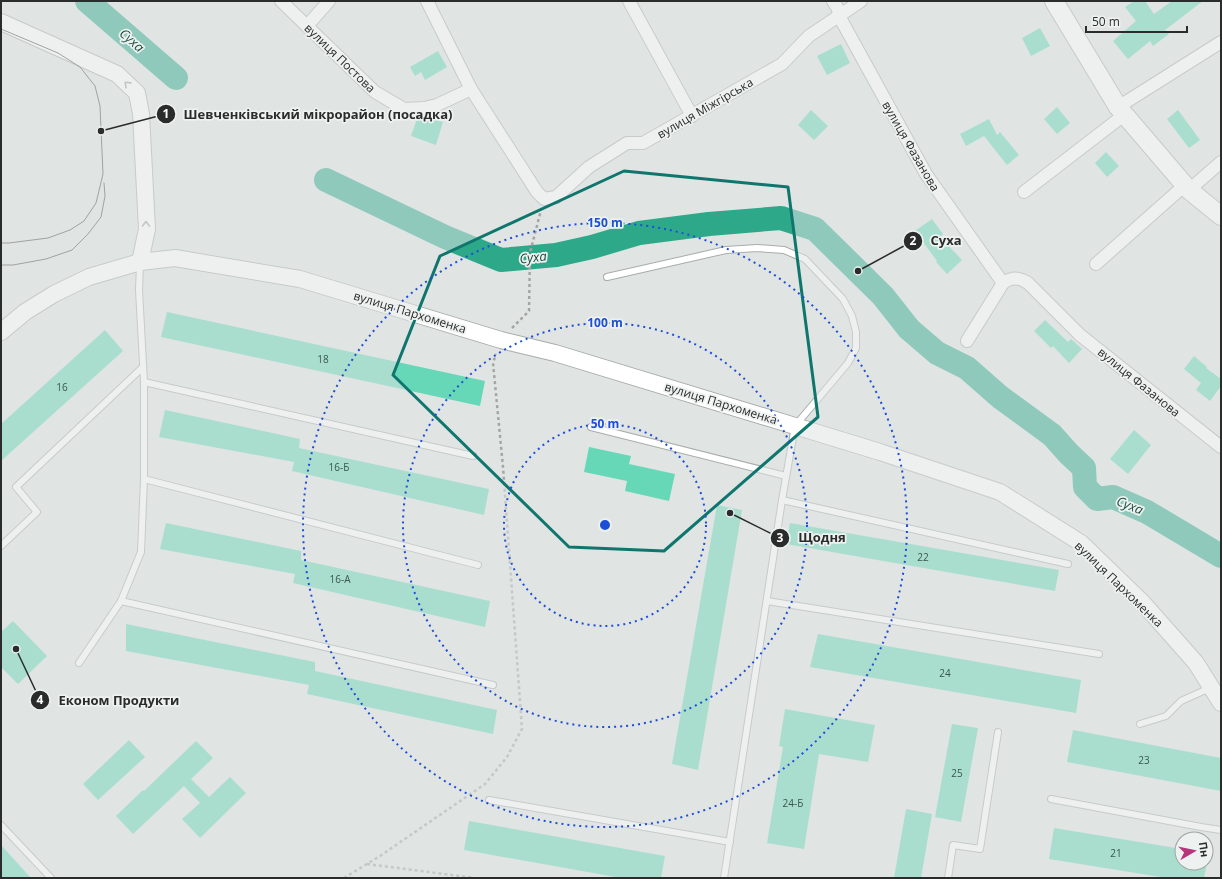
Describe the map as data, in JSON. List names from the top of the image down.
{
  "streets": {
    "street": [
      "вулиця Постова",
      "вулиця Міжгірська",
      "вулиця Фазанова",
      "вулиця Пархоменка"
    ]
  },
  "crossings": [
    ["вулиця Міжгірська", "вулиця Фазанова"]
  ],
  "water": ["Суха"],
  "places": [
    "Шевченківський мікрорайон (посадка)",
    "Суха",
    "Щодня",
    "Економ Продукти"
  ],
  "house_numbers": [
    "18",
    "16",
    "16-Б",
    "22",
    "16-А",
    "24",
    "23",
    "25",
    "24-Б",
    "21"
  ],
  "scale_bar": "50 m",
  "north": "right",
  "rings": ["150 m", "100 m", "50 m"]
}
